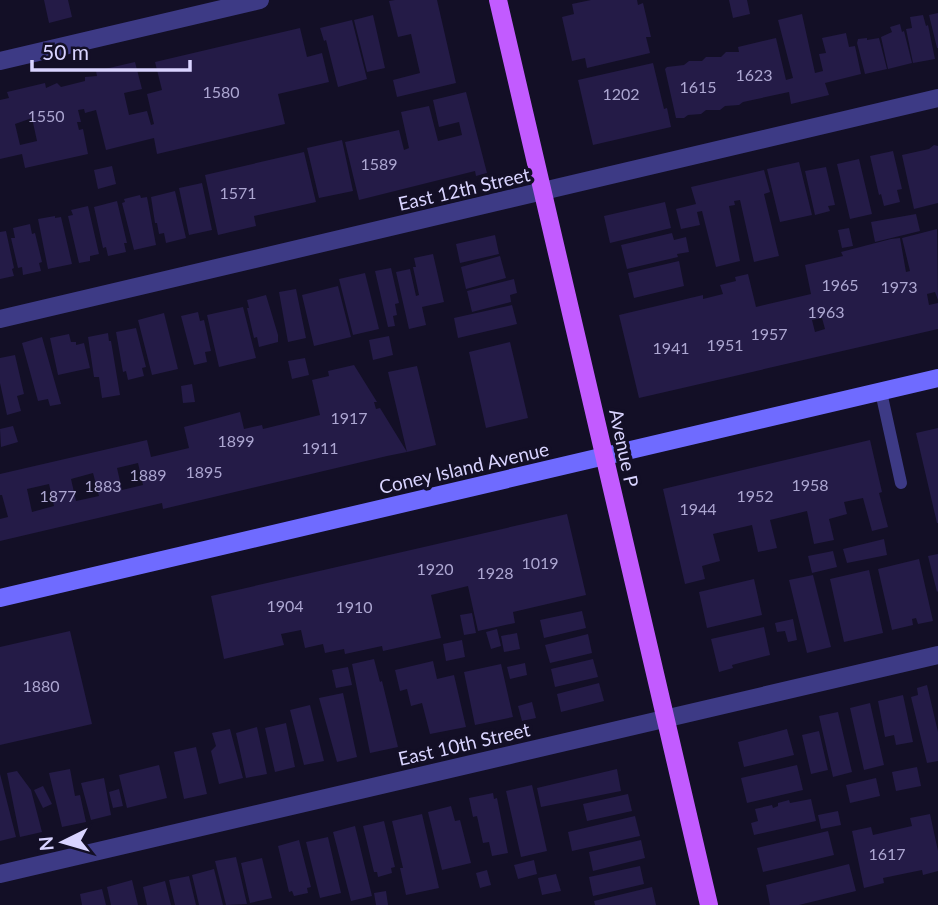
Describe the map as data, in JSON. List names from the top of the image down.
{
  "streets": {
    "main road": ["Avenue P", "Coney Island Avenue"],
    "street": ["East 12th Street", "East 10th Street"]
  },
  "crossings": [
    ["East 12th Street", "Avenue P"],
    ["Avenue P", "Coney Island Avenue"],
    ["Avenue P", "East 10th Street"]
  ],
  "house_numbers": [
    "1623",
    "1615",
    "1580",
    "1202",
    "1550",
    "1589",
    "1571",
    "1965",
    "1973",
    "1963",
    "1957",
    "1951",
    "1941",
    "1917",
    "1899",
    "1911",
    "1895",
    "1889",
    "1958",
    "1883",
    "1877",
    "1952",
    "1944",
    "1019",
    "1920",
    "1928",
    "1904",
    "1910",
    "1880",
    "1617"
  ],
  "scale_bar": "50 m",
  "north": "left"
}
